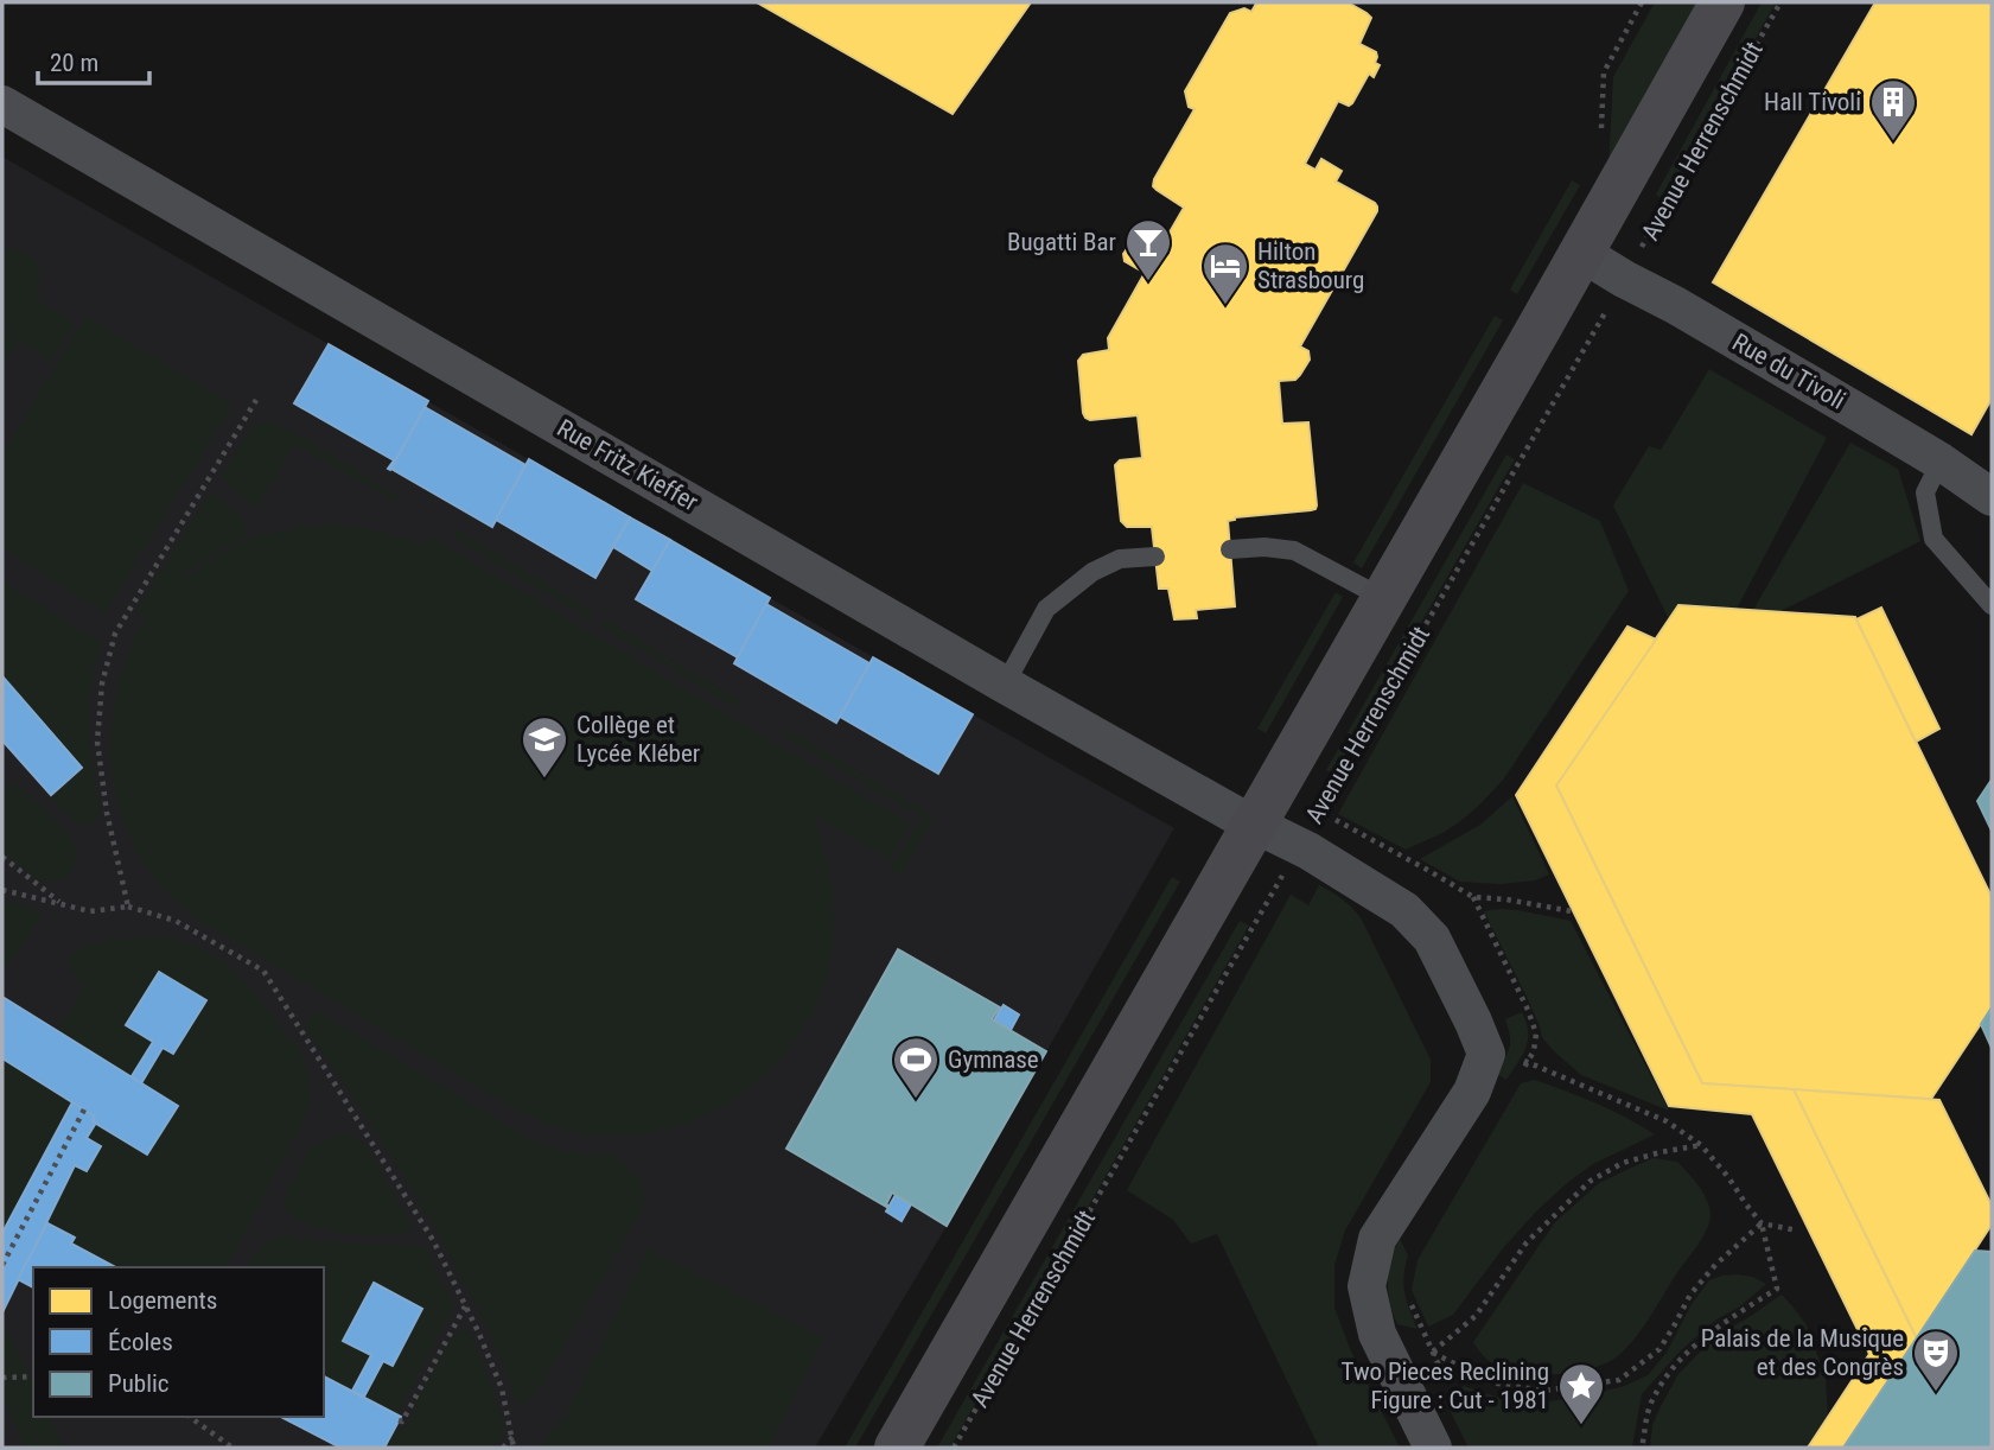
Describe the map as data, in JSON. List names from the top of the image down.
{
  "streets": {
    "main road": ["Avenue Herrenschmidt"],
    "street": ["Rue du Tivoli", "Rue Fritz Kieffer"]
  },
  "crossings": [
    ["Avenue Herrenschmidt", "Rue du Tivoli"],
    ["Avenue Herrenschmidt", "Rue Fritz Kieffer"]
  ],
  "places": {
    "building": ["Hall Tivoli"],
    "bar": ["Bugatti Bar"],
    "hotel": ["Hilton Strasbourg"],
    "school or university": ["Collège et Lycée Kléber"],
    "sports": ["Gymnase"],
    "theatre": ["Palais de la Musique et des Congrès"],
    "place": ["Two Pieces Reclining Figure : Cut - 1981"]
  },
  "legend": ["Logements", "Écoles", "Public"],
  "scale_bar": "20 m"
}
